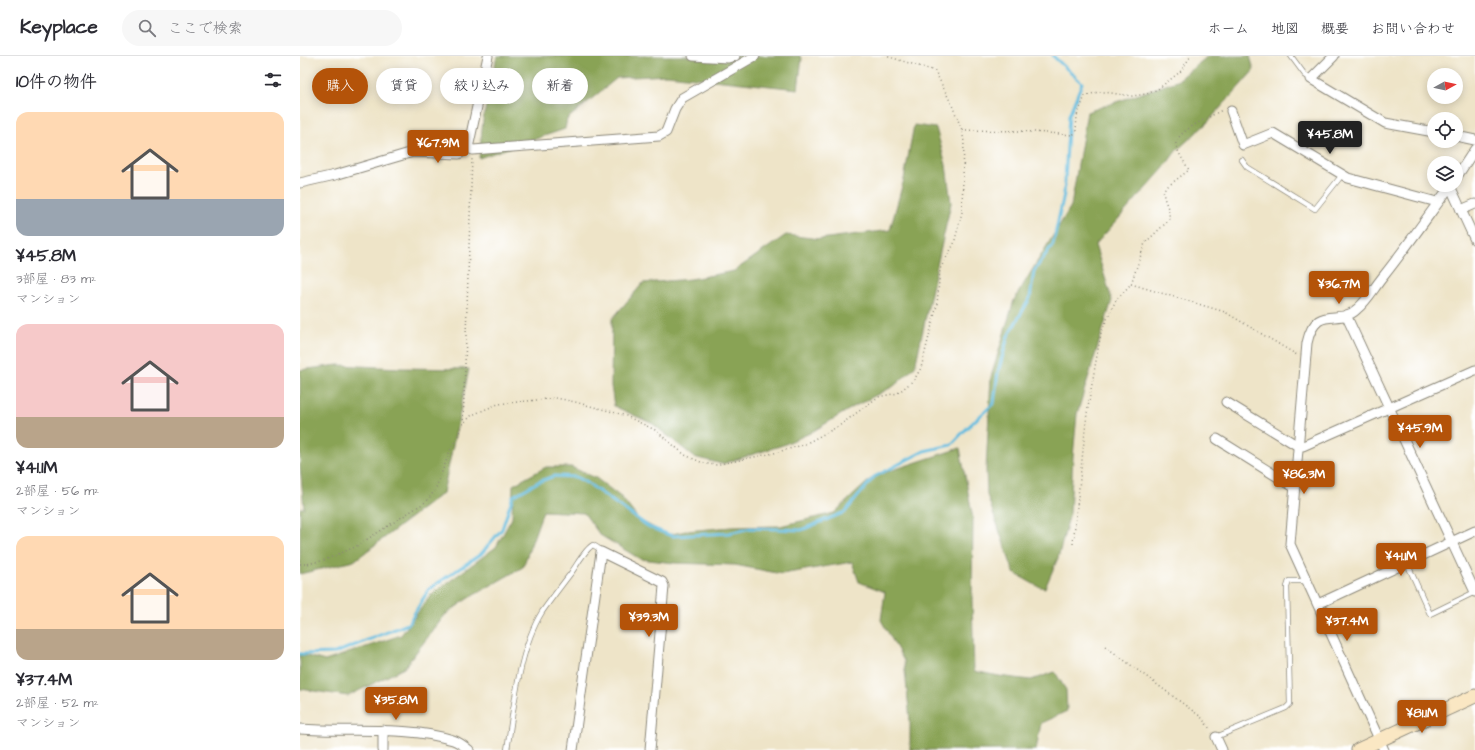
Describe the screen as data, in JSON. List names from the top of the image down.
{
  "north": "right",
  "page": {
    "header": "Keyplace",
    "search": "ここで検索",
    "nav": [
      "ホーム",
      "地図",
      "概要",
      "お問い合わせ"
    ],
    "heading": "10件の物件",
    "chip": [
      "購入",
      "賃貸",
      "絞り込み",
      "新着"
    ],
    "list": [
      {
        "name": "¥45.8M",
        "note": "3部屋 · 83 m² · マンション"
      },
      {
        "name": "¥41.1M",
        "note": "2部屋 · 56 m² · マンション"
      },
      {
        "name": "¥37.4M",
        "note": "2部屋 · 52 m² · マンション"
      }
    ],
    "price": [
      "¥45.8M",
      "¥67.9M",
      "¥36.7M",
      "¥45.9M",
      "¥86.3M",
      "¥41.1M",
      "¥39.3M",
      "¥37.4M",
      "¥35.8M",
      "¥81.1M"
    ]
  }
}
